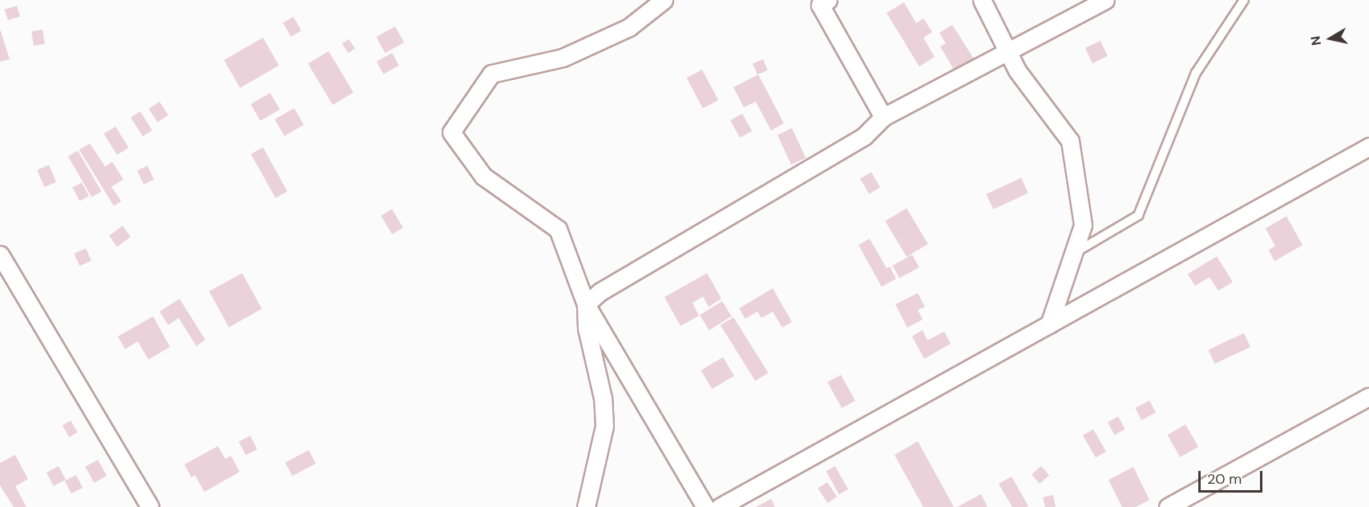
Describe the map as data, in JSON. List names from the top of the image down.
{
  "scale_bar": "20 m",
  "north": "left"
}
